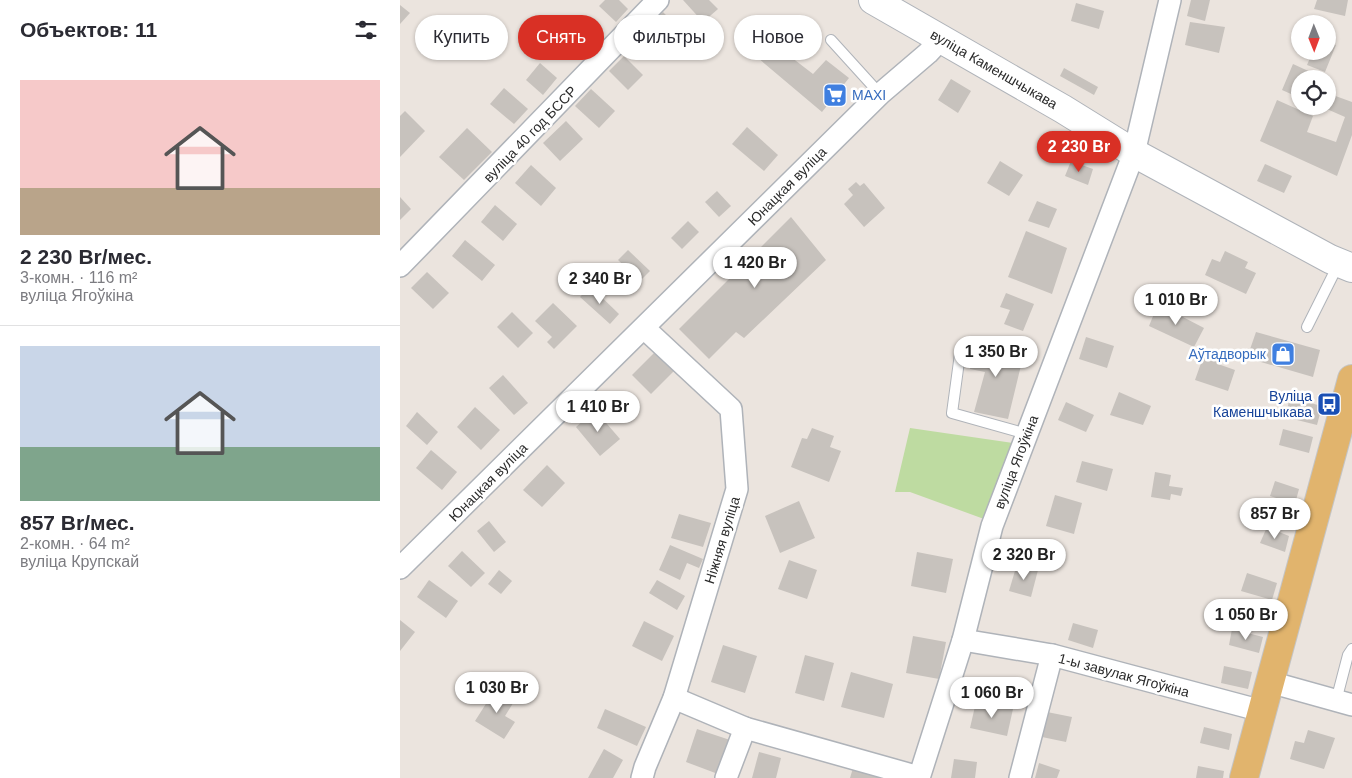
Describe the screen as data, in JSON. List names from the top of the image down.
{
  "streets": {
    "street": [
      "вуліца Каменшчыкава",
      "вуліца 40 год БССР",
      "Юнацкая вуліца",
      "вуліца Ягоўкіна",
      "Ніжняя вуліца",
      "1-ы завулак Ягоўкіна"
    ]
  },
  "crossings": [
    ["вуліца Каменшчыкава", "Юнацкая вуліца"],
    ["вуліца Каменшчыкава", "вуліца Ягоўкіна"],
    ["Юнацкая вуліца", "Ніжняя вуліца"]
  ],
  "places": {
    "supermarket": ["MAXI"],
    "shop": ["Аўтадворык"],
    "bus stop": ["Вуліца Каменшчыкава"]
  },
  "north": "bottom",
  "page": {
    "heading": "Объектов: 11",
    "chip": [
      "Купить",
      "Снять",
      "Фильтры",
      "Новое"
    ],
    "list": [
      {
        "name": "2 230 Br/мес.",
        "note": "3-комн. · 116 m² · вуліца Ягоўкіна"
      },
      {
        "name": "857 Br/мес.",
        "note": "2-комн. · 64 m² · вуліца Крупскай"
      }
    ],
    "price": [
      "2 230 Br",
      "1 420 Br",
      "2 340 Br",
      "1 010 Br",
      "1 350 Br",
      "1 410 Br",
      "857 Br",
      "2 320 Br",
      "1 050 Br",
      "1 030 Br",
      "1 060 Br"
    ]
  }
}
